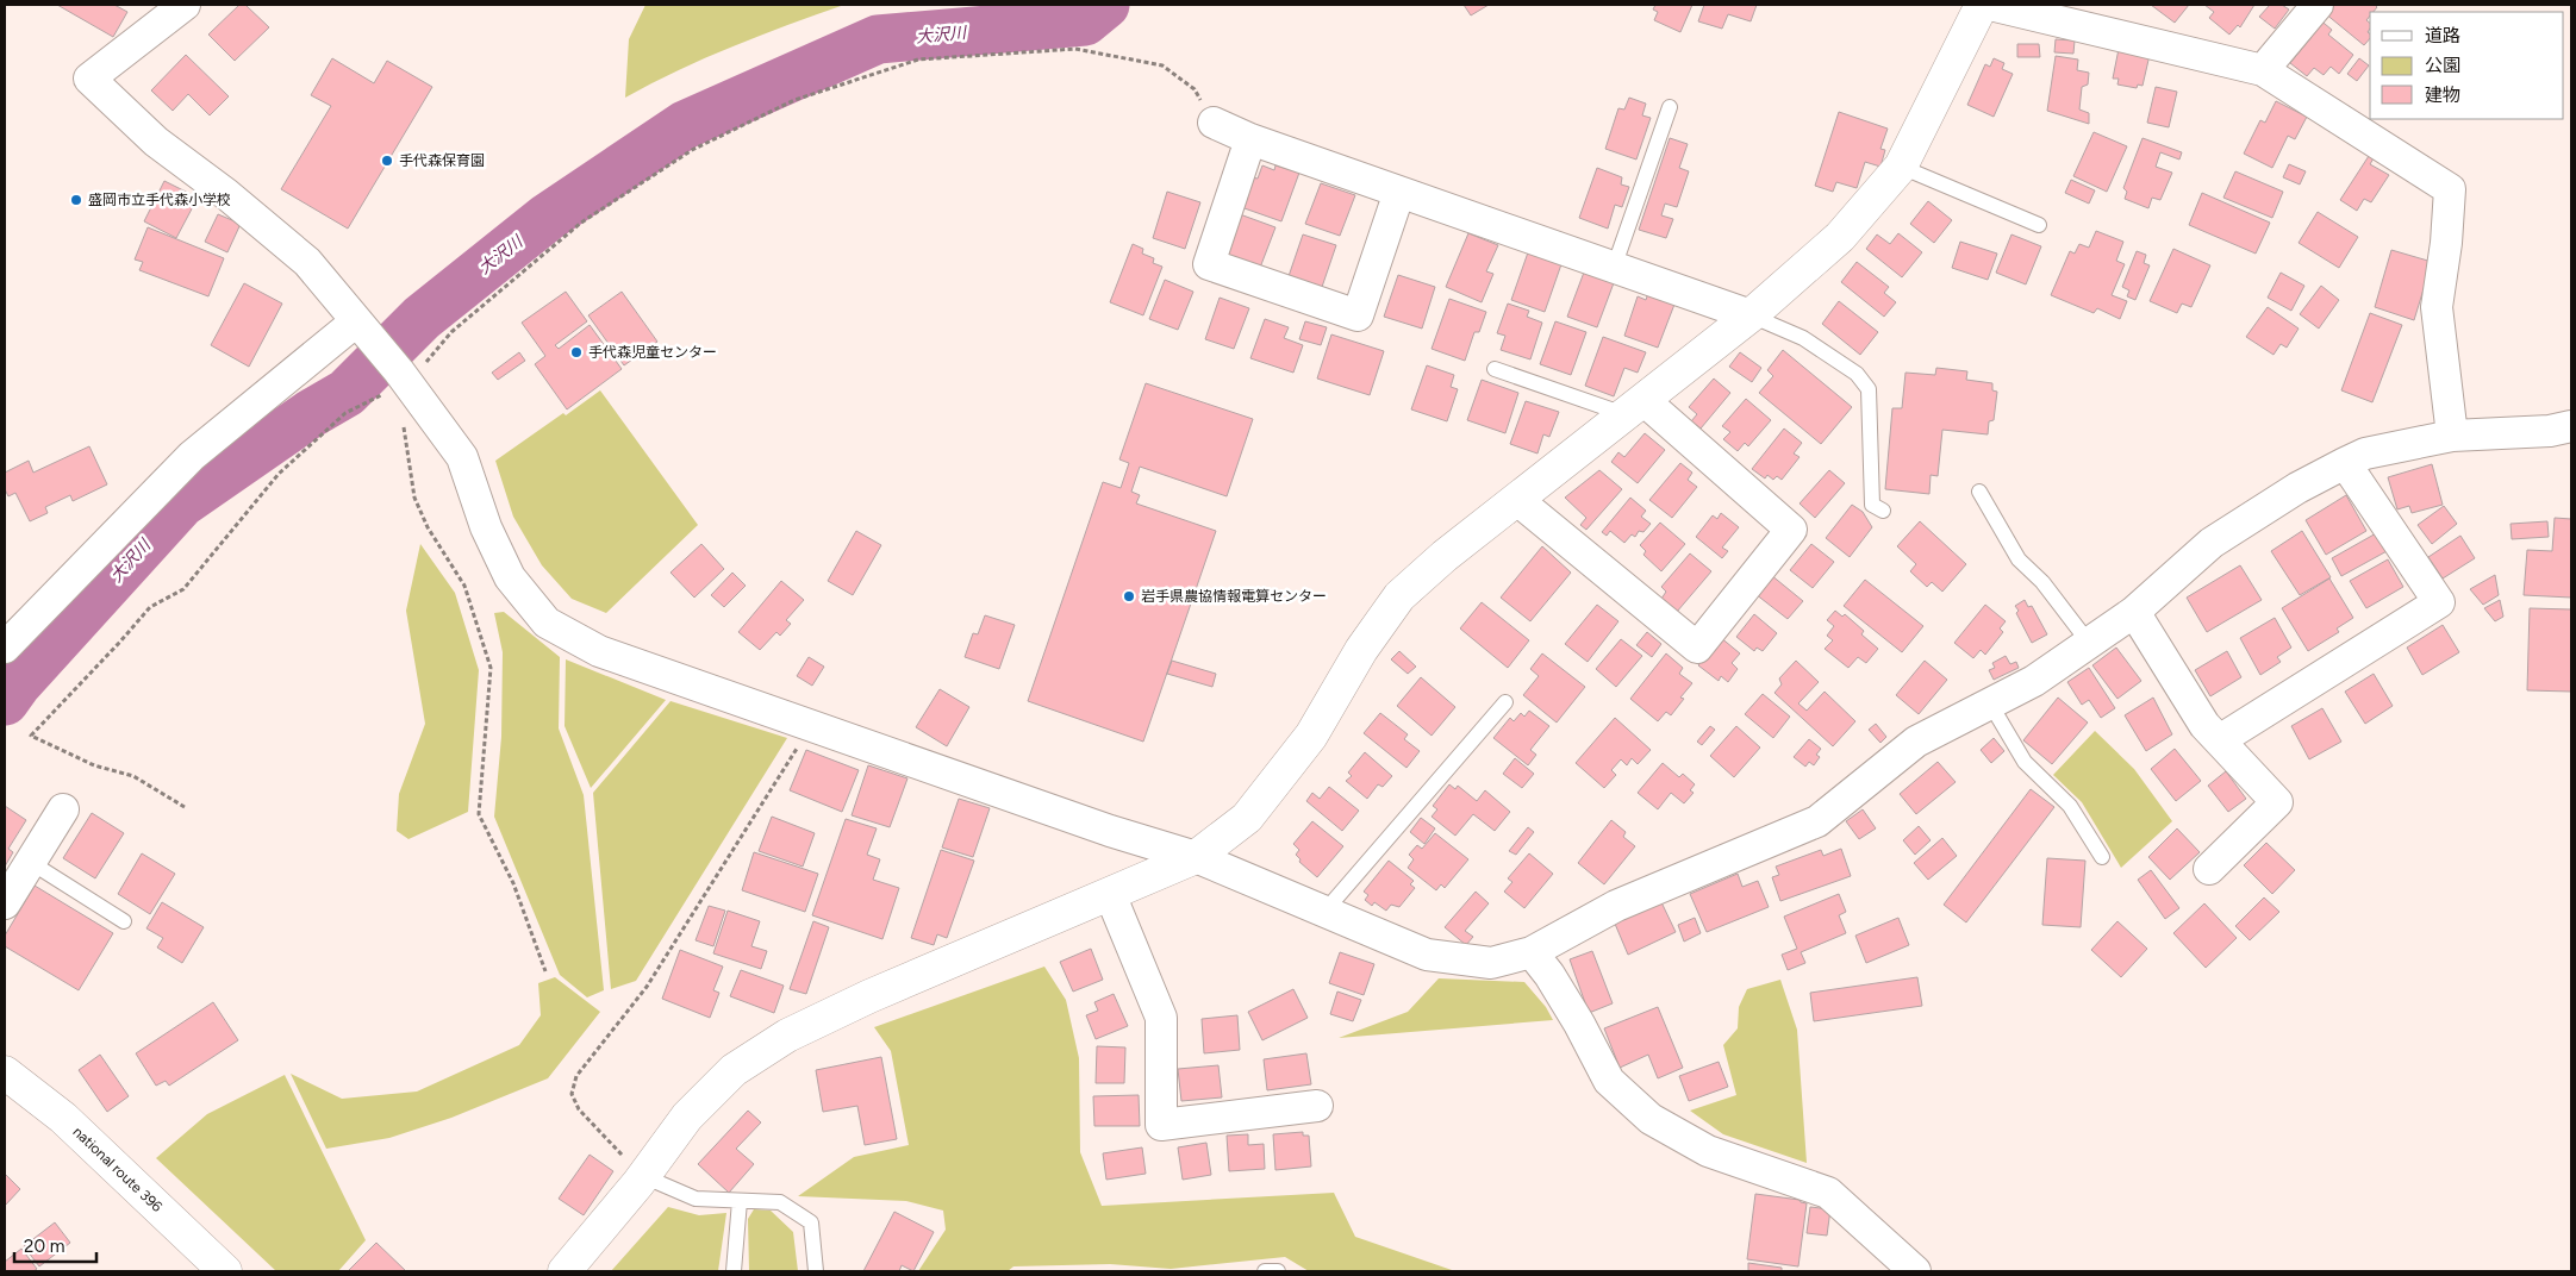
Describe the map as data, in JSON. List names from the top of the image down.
{
  "streets": {
    "main road": ["national route 396"]
  },
  "water": ["大沢川"],
  "places": [
    "手代森保育園",
    "盛岡市立手代森小学校",
    "手代森児童センター",
    "岩手県農協情報電算センター"
  ],
  "legend": ["道路", "公園", "建物"],
  "scale_bar": "20 m"
}
